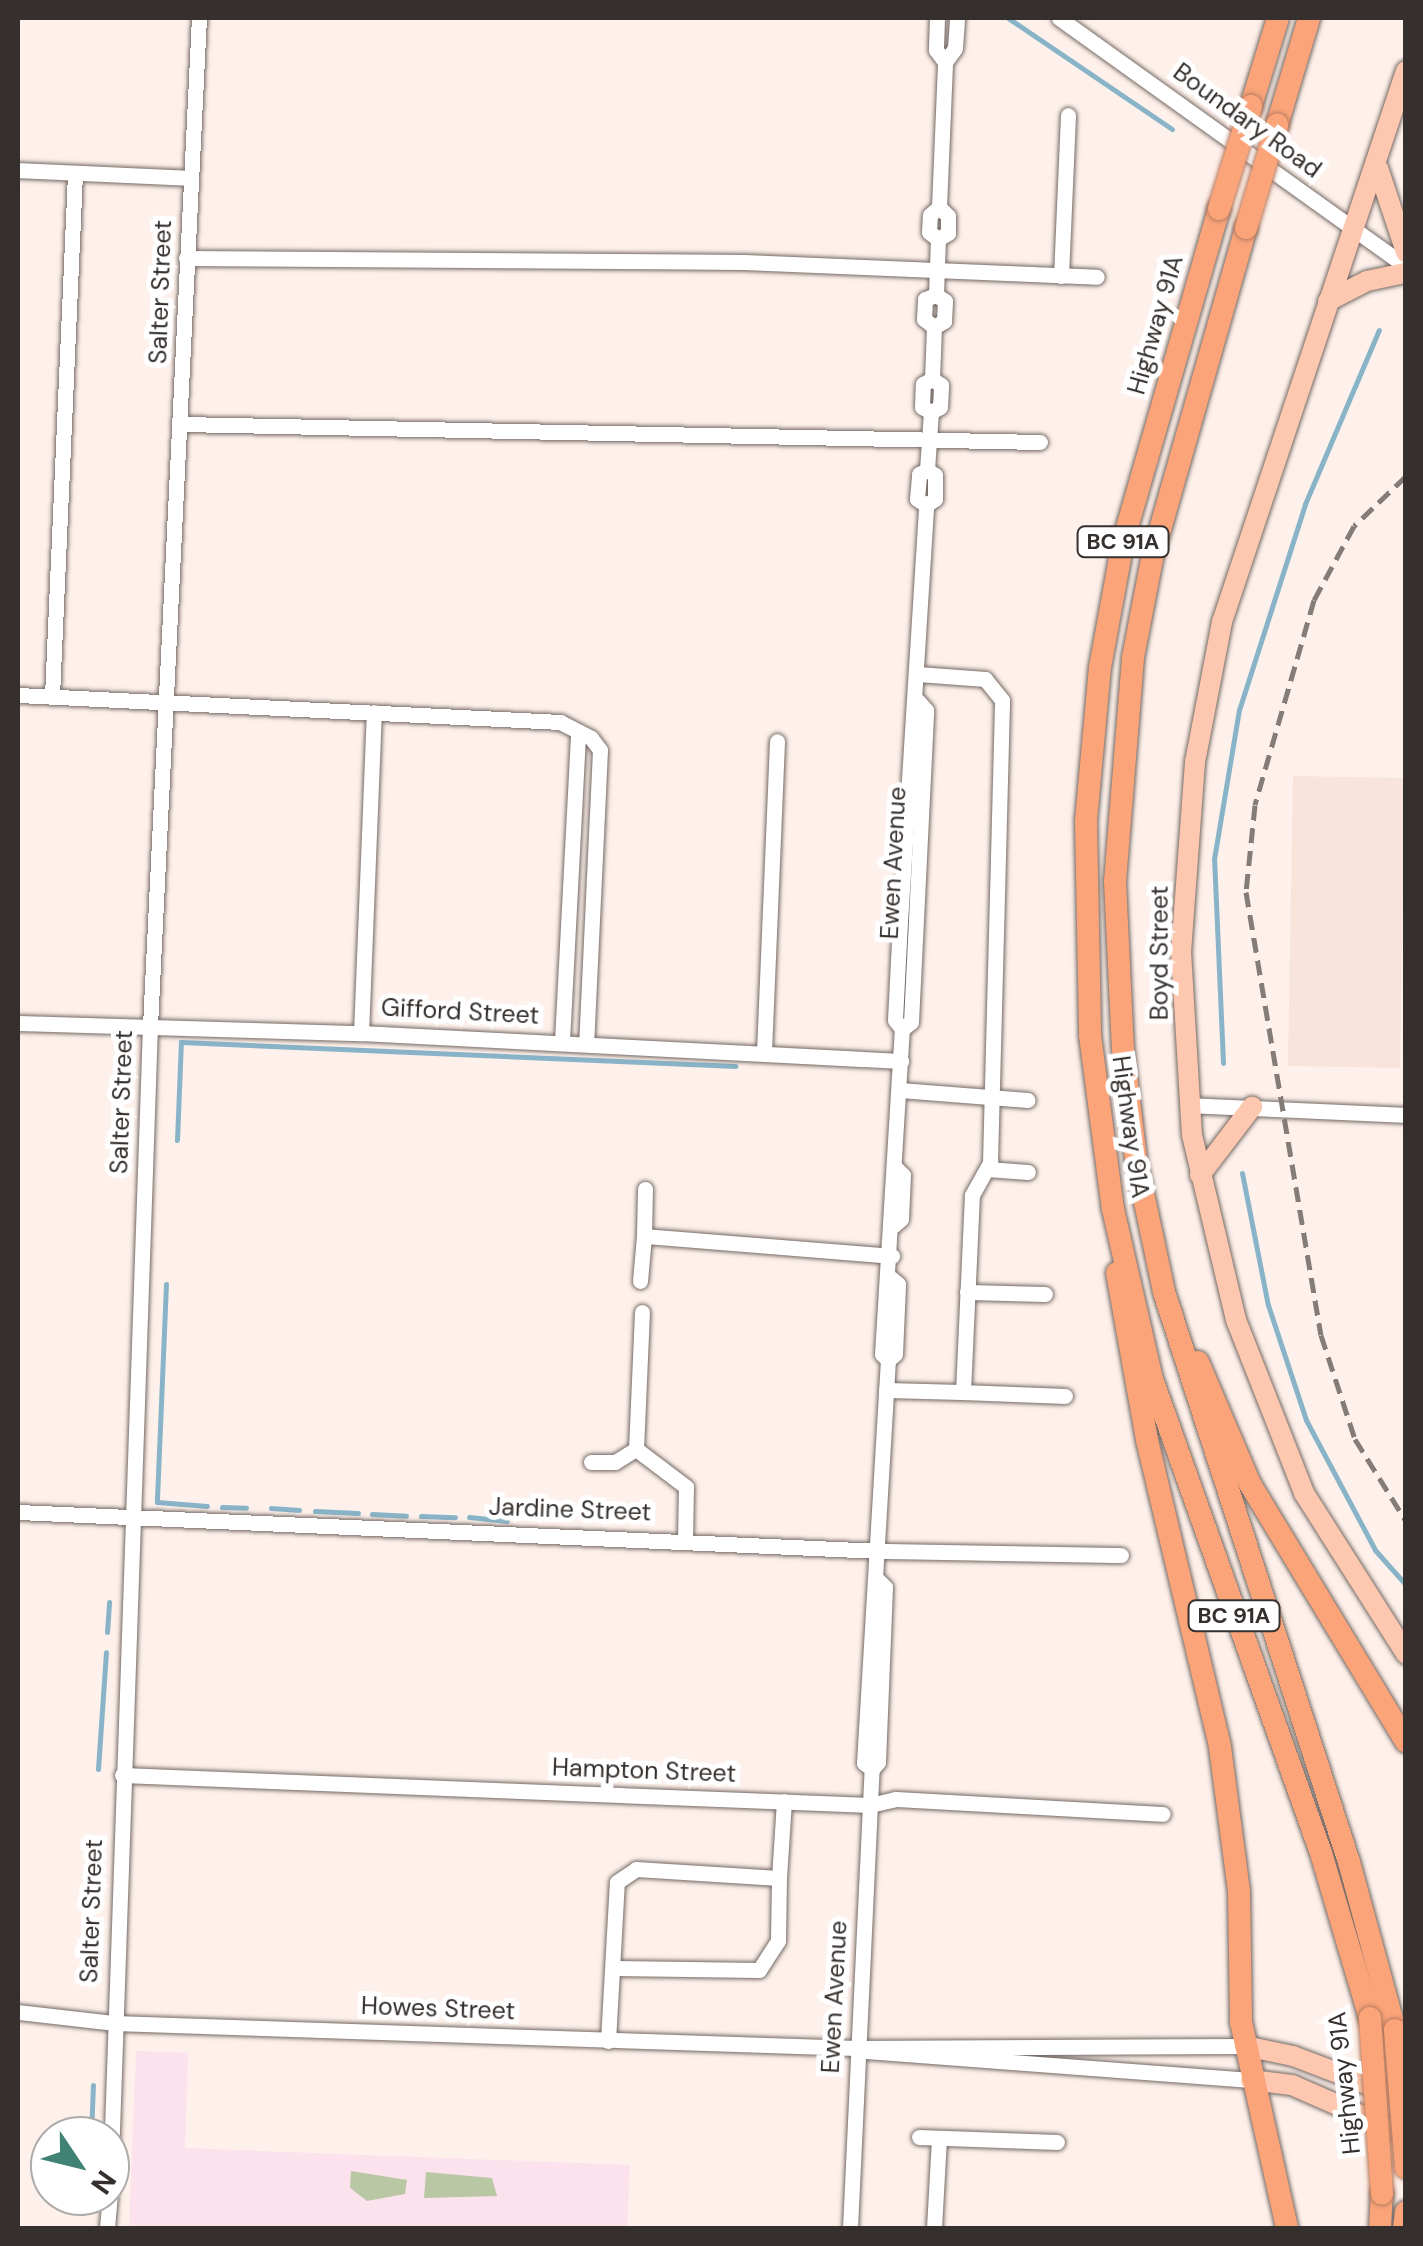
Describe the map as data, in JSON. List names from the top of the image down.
{
  "streets": {
    "highway": ["Highway 91A", "BC 91A"],
    "main road": ["Boyd Street", "Howes Street"],
    "street": [
      "Boundary Road",
      "Salter Street",
      "Ewen Avenue",
      "Gifford Street",
      "Jardine Street",
      "Hampton Street"
    ]
  },
  "crossings": [
    ["Boundary Road", "Boyd Street"],
    ["Salter Street", "Gifford Street"],
    ["Salter Street", "Jardine Street"],
    ["Salter Street", "Hampton Street"],
    ["Salter Street", "Howes Street"],
    ["Ewen Avenue", "Gifford Street"],
    ["Ewen Avenue", "Jardine Street"],
    ["Ewen Avenue", "Hampton Street"],
    ["Ewen Avenue", "Howes Street"]
  ],
  "north": "bottom right"
}
